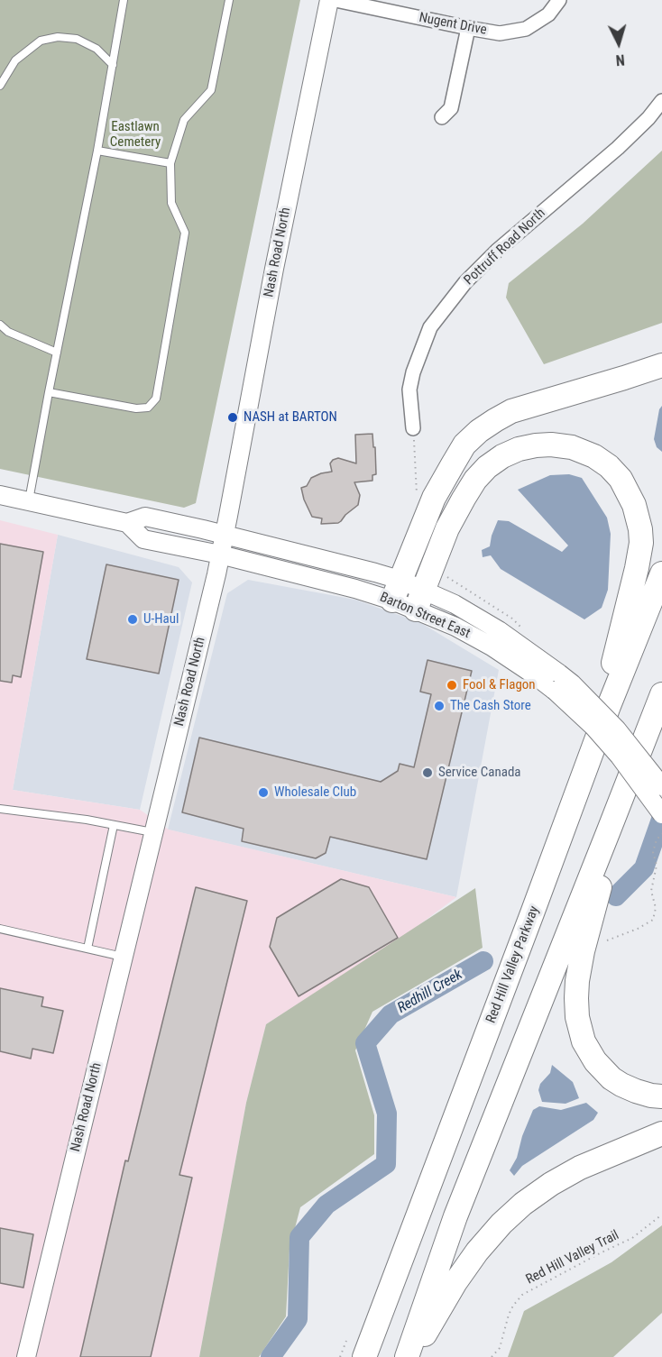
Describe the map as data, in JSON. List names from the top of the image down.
{
  "streets": {
    "highway": ["Red Hill Valley Parkway"],
    "main road": ["Nash Road North", "Barton Street East"],
    "street": ["Nugent Drive", "Pottruff Road North"],
    "path": ["Red Hill Valley Trail"]
  },
  "crossings": [
    ["Nash Road North", "Barton Street East"]
  ],
  "water": ["Redhill Creek"],
  "parks": ["Eastlawn Cemetery"],
  "places": [
    "NASH at BARTON",
    "U-Haul",
    "Fool & Flagon",
    "The Cash Store",
    "Service Canada",
    "Wholesale Club"
  ],
  "north": "bottom"
}
